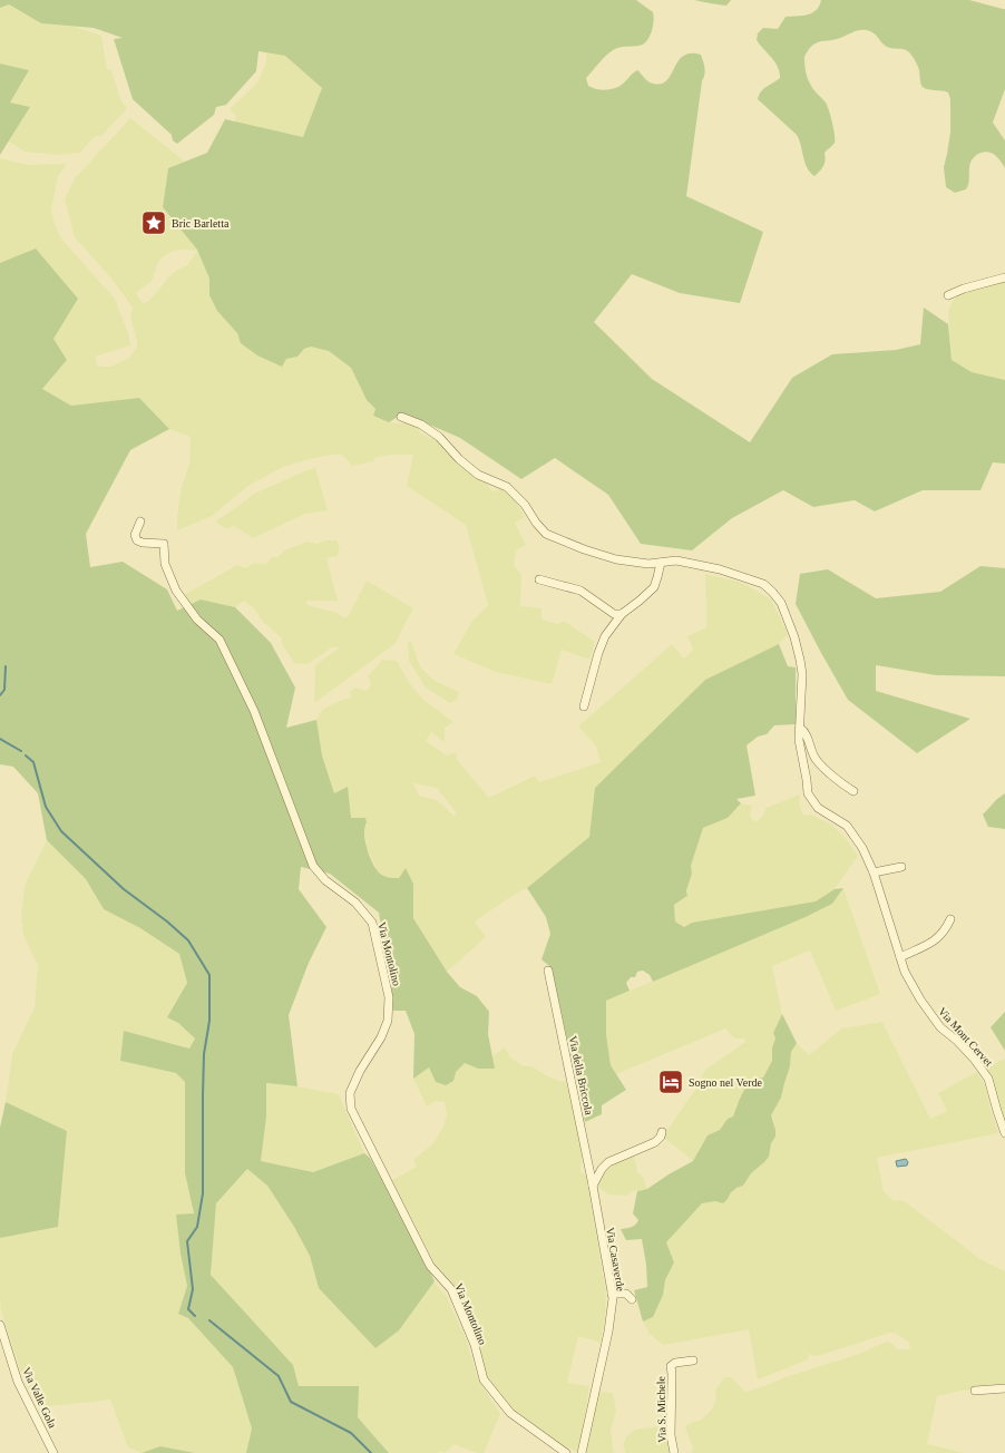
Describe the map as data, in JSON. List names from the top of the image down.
{
  "streets": {
    "street": [
      "Via Montolino",
      "Via Mont Cervet",
      "Via della Briccola",
      "Via Casaverde",
      "Via Valle Gola",
      "Via S. Michele"
    ]
  },
  "crossings": [
    ["Via della Briccola", "Via Casaverde"]
  ],
  "places": {
    "place": ["Bric Barletta"],
    "hotel": ["Sogno nel Verde"]
  }
}
